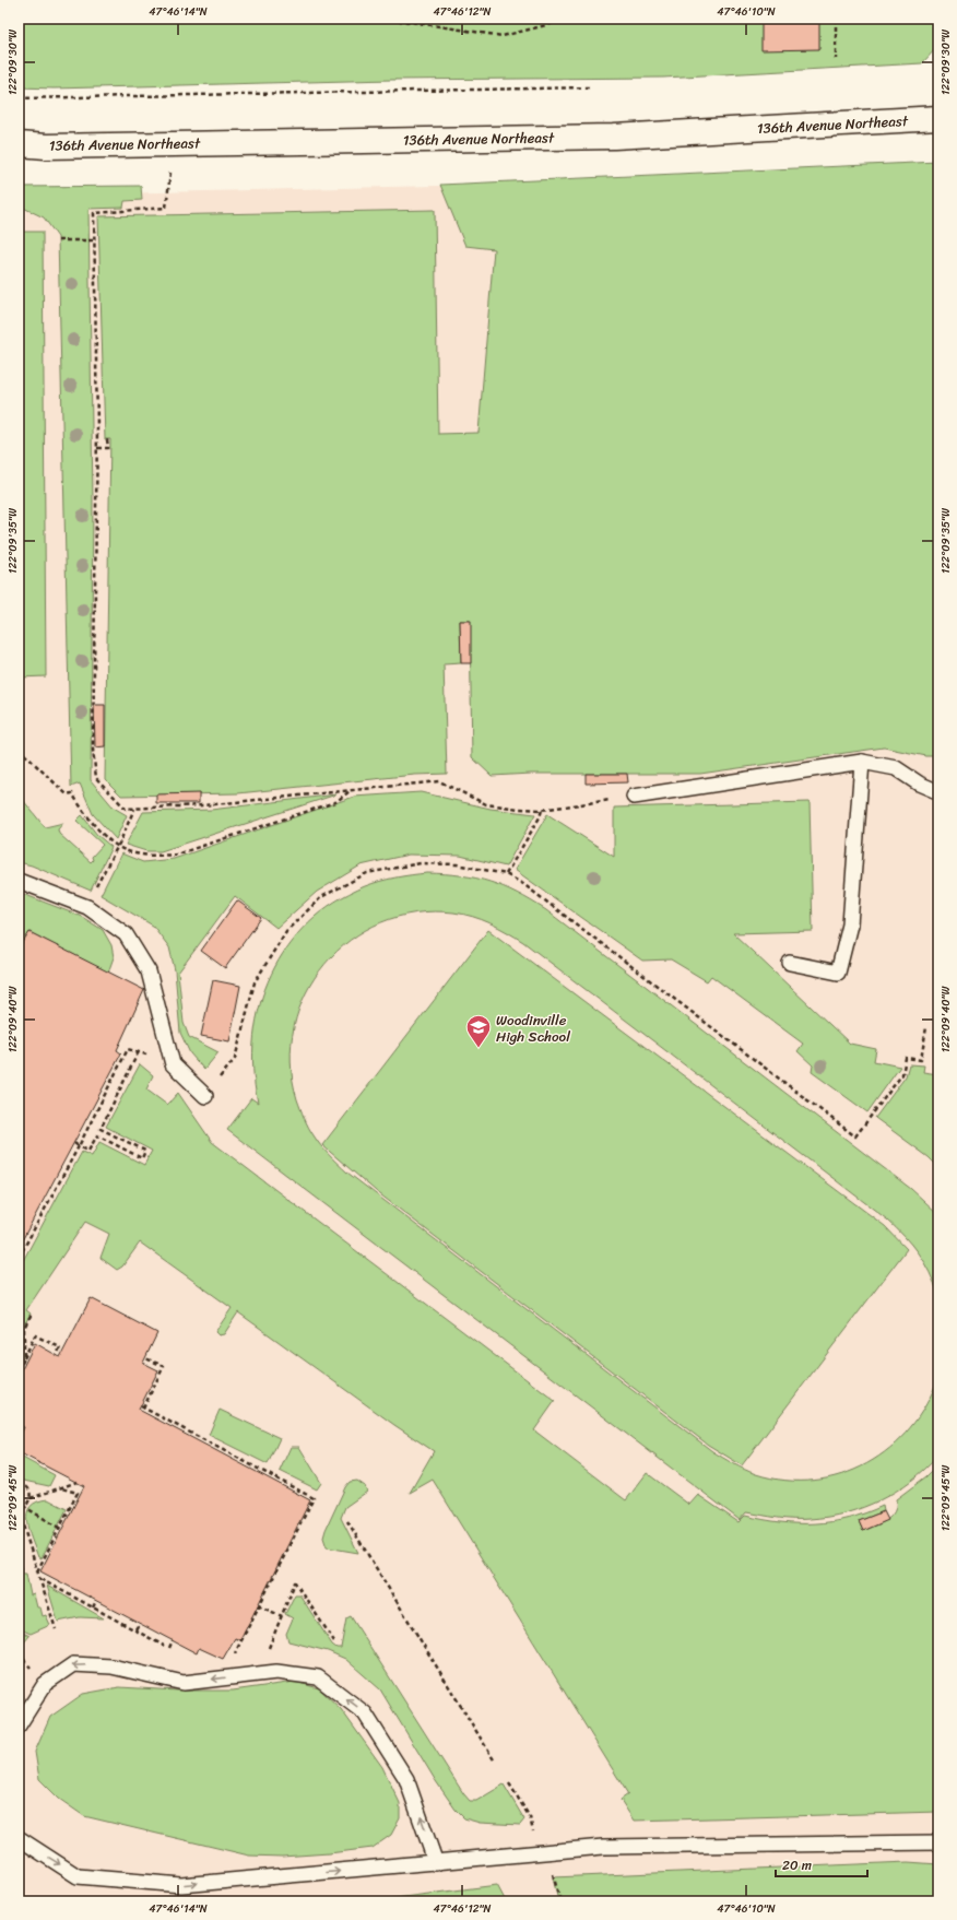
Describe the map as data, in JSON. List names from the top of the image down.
{
  "streets": {
    "street": ["136th Avenue Northeast"]
  },
  "places": {
    "school or university": ["Woodinville High School"]
  },
  "scale_bar": "20 m",
  "coordinates": [
    "47°46'14\"N",
    "47°46'12\"N",
    "47°46'10\"N",
    "122°09'30\"W",
    "122°09'35\"W",
    "122°09'40\"W",
    "122°09'45\"W"
  ]
}
